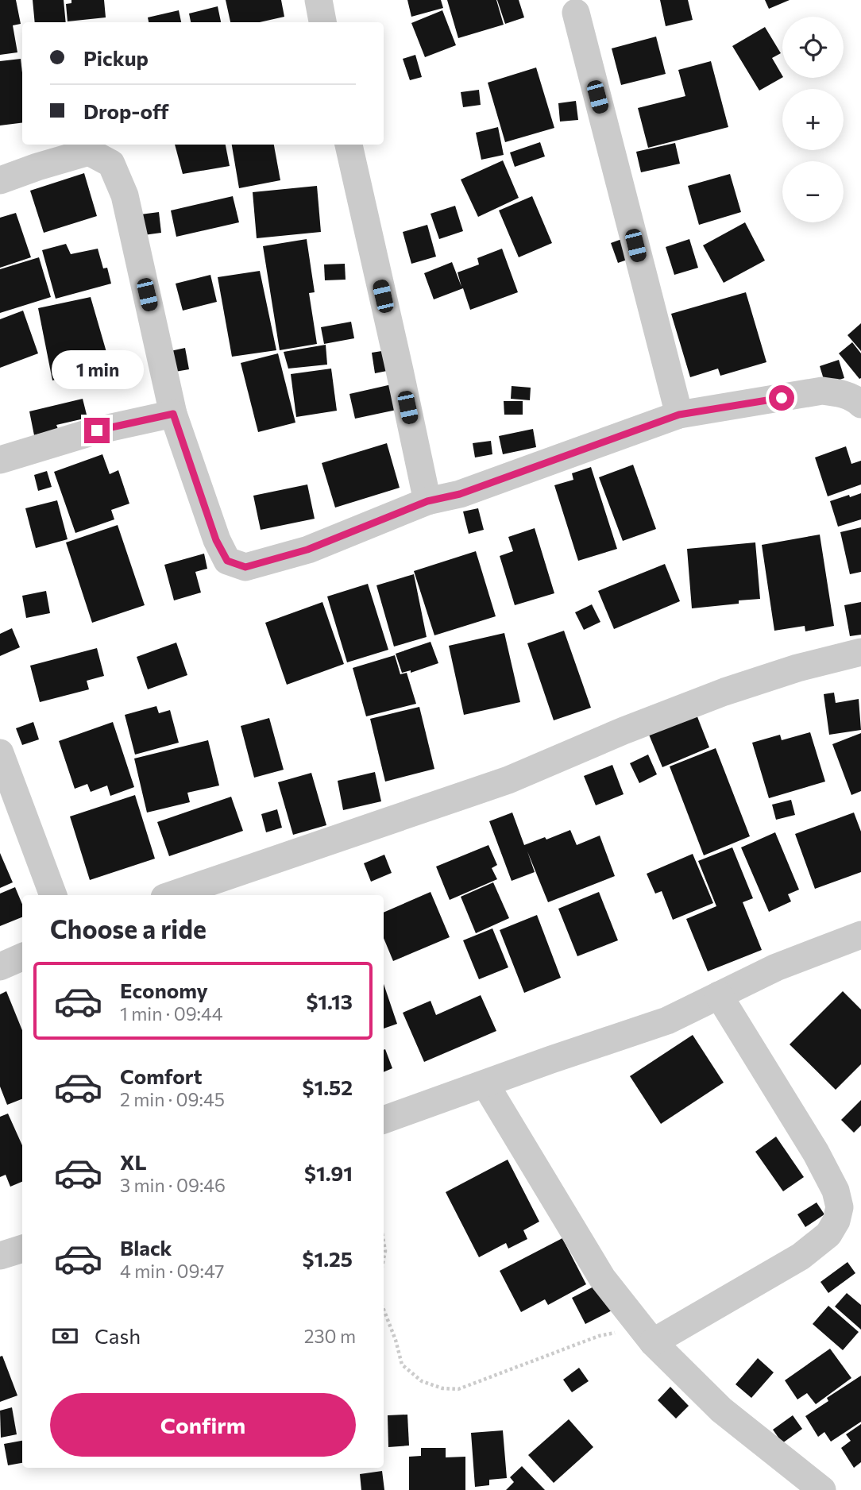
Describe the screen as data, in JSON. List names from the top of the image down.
{
  "page": {
    "map_buttons": ["+", "−"],
    "banner": ["Pickup", "Drop-off"],
    "bubble": "1 min",
    "heading": "Choose a ride",
    "list": [
      {
        "name": "Economy",
        "note": "1 min · 09:44",
        "value": "$1.13"
      },
      {
        "name": "Comfort",
        "note": "2 min · 09:45",
        "value": "$1.52"
      },
      {
        "name": "XL",
        "note": "3 min · 09:46",
        "value": "$1.91"
      },
      {
        "name": "Black",
        "note": "4 min · 09:47",
        "value": "$1.25"
      }
    ],
    "pay": ["Cash", "230 m"],
    "buttons": "Confirm"
  }
}
